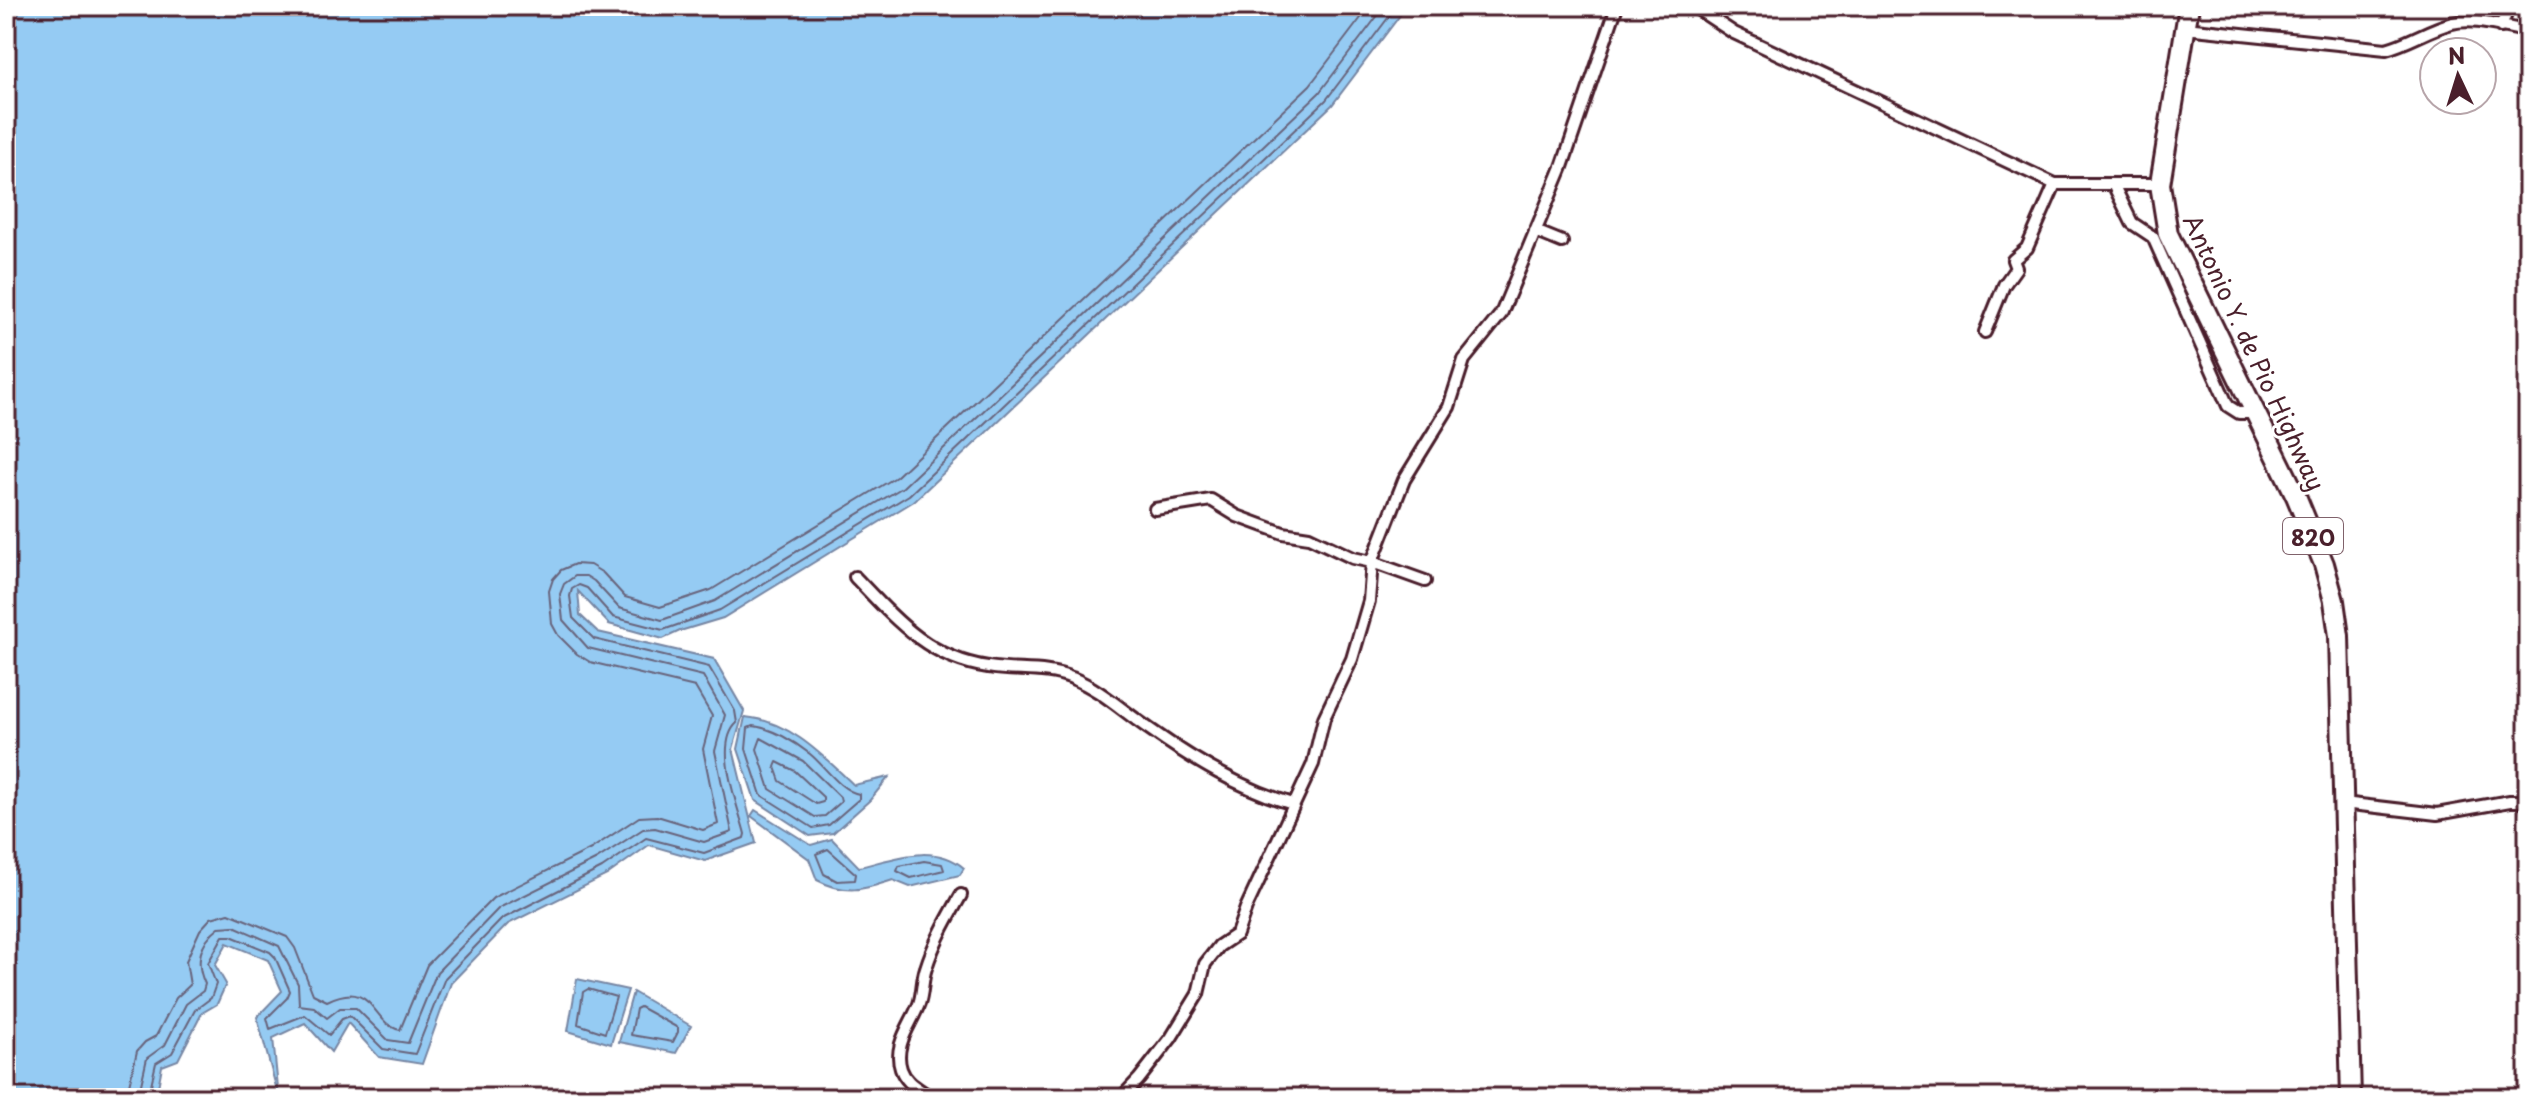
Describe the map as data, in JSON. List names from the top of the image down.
{
  "streets": {
    "highway": ["Antonio Y. de Pio Highway", "820"]
  },
  "north": "top"
}
